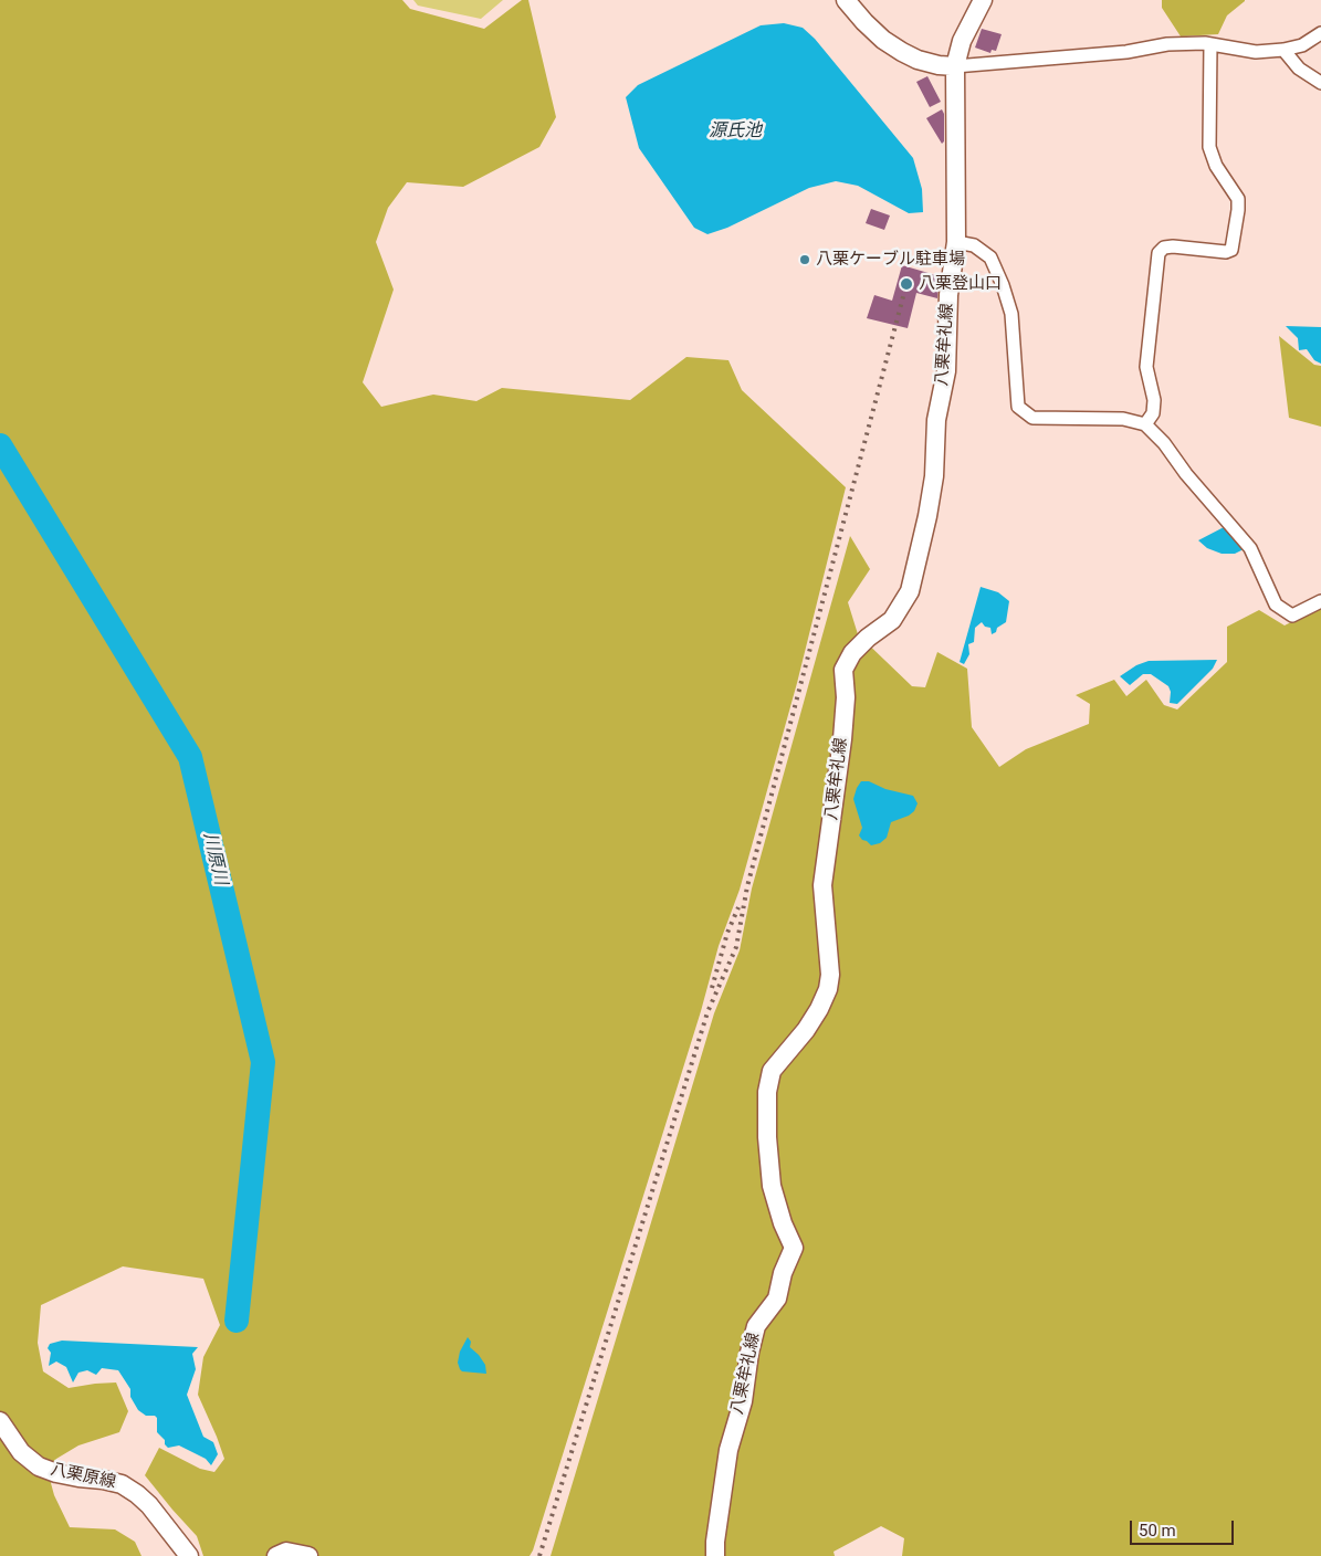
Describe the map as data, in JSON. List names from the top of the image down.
{
  "streets": {
    "main road": ["八栗牟礼線", "八栗原線"]
  },
  "water": ["源氏池", "川原川"],
  "places": ["八栗ケーブル駐車場", "八栗登山口"],
  "scale_bar": "50 m"
}
